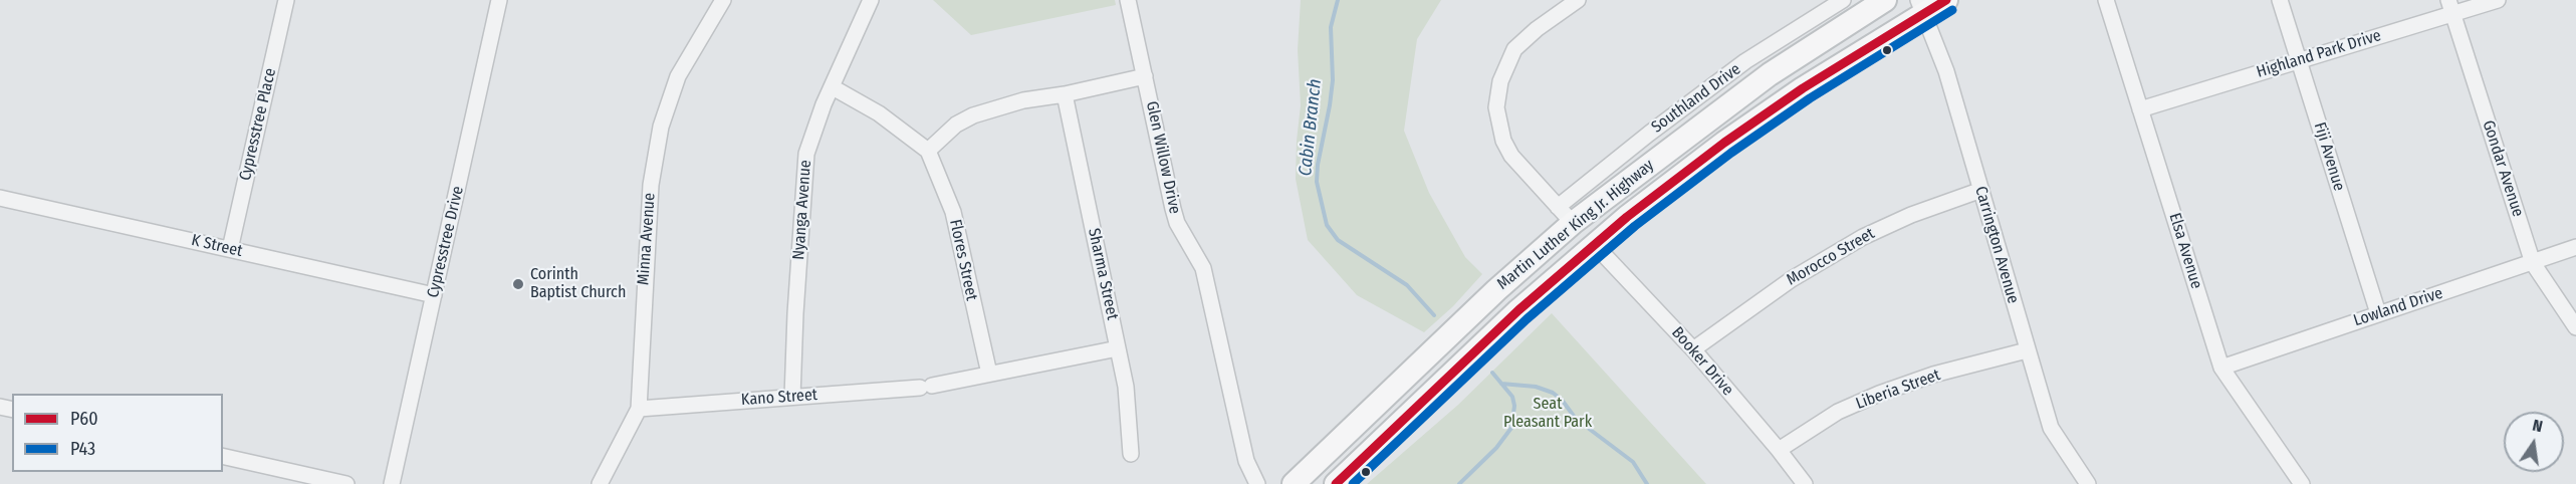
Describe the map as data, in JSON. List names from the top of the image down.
{
  "streets": {
    "main road": ["Martin Luther King Jr. Highway"],
    "street": [
      "Highland Park Drive",
      "Southland Drive",
      "Cypresstree Place",
      "Fiji Avenue",
      "Glen Willow Drive",
      "Gondar Avenue",
      "Nyanga Avenue",
      "Minna Avenue",
      "Cypresstree Drive",
      "Carrington Avenue",
      "K Street",
      "Elsa Avenue",
      "Morocco Street",
      "Flores Street",
      "Sharma Street",
      "Lowland Drive",
      "Booker Drive",
      "Liberia Street",
      "Kano Street"
    ]
  },
  "crossings": [
    ["Highland Park Drive", "Fiji Avenue"],
    ["Highland Park Drive", "Gondar Avenue"],
    ["Highland Park Drive", "Elsa Avenue"],
    ["Cypresstree Place", "K Street"],
    ["Fiji Avenue", "Lowland Drive"],
    ["Gondar Avenue", "Lowland Drive"],
    ["Nyanga Avenue", "Kano Street"],
    ["Martin Luther King Jr. Highway", "Carrington Avenue"],
    ["Martin Luther King Jr. Highway", "Booker Drive"],
    ["Minna Avenue", "Kano Street"],
    ["Cypresstree Drive", "K Street"],
    ["Carrington Avenue", "Morocco Street"],
    ["Carrington Avenue", "Liberia Street"],
    ["Elsa Avenue", "Lowland Drive"],
    ["Morocco Street", "Booker Drive"],
    ["Flores Street", "Kano Street"],
    ["Sharma Street", "Kano Street"],
    ["Booker Drive", "Liberia Street"]
  ],
  "water": ["Cabin Branch"],
  "parks": ["Seat Pleasant Park"],
  "places": ["Corinth Baptist Church"],
  "lines": ["transit line P60", "transit line P43"],
  "legend": ["P60", "P43"],
  "north": "top"
}
